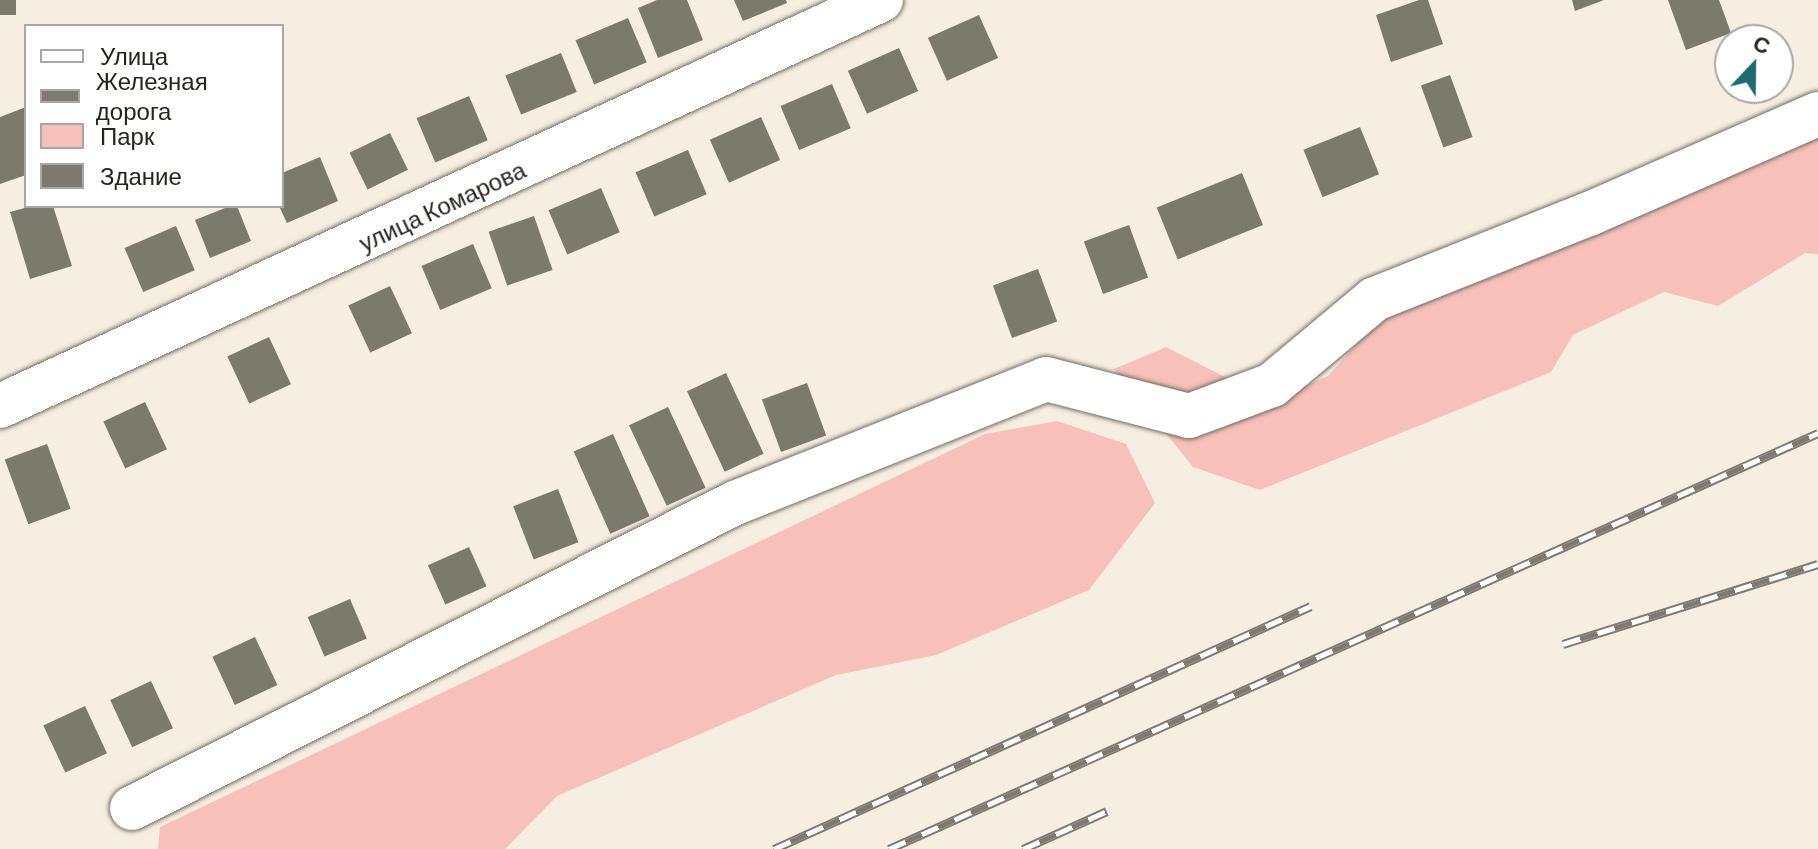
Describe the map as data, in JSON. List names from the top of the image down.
{
  "streets": {
    "street": ["улица Комарова"]
  },
  "legend": [
    "Улица",
    "Железная дорога",
    "Парк",
    "Здание"
  ],
  "north": "top"
}
